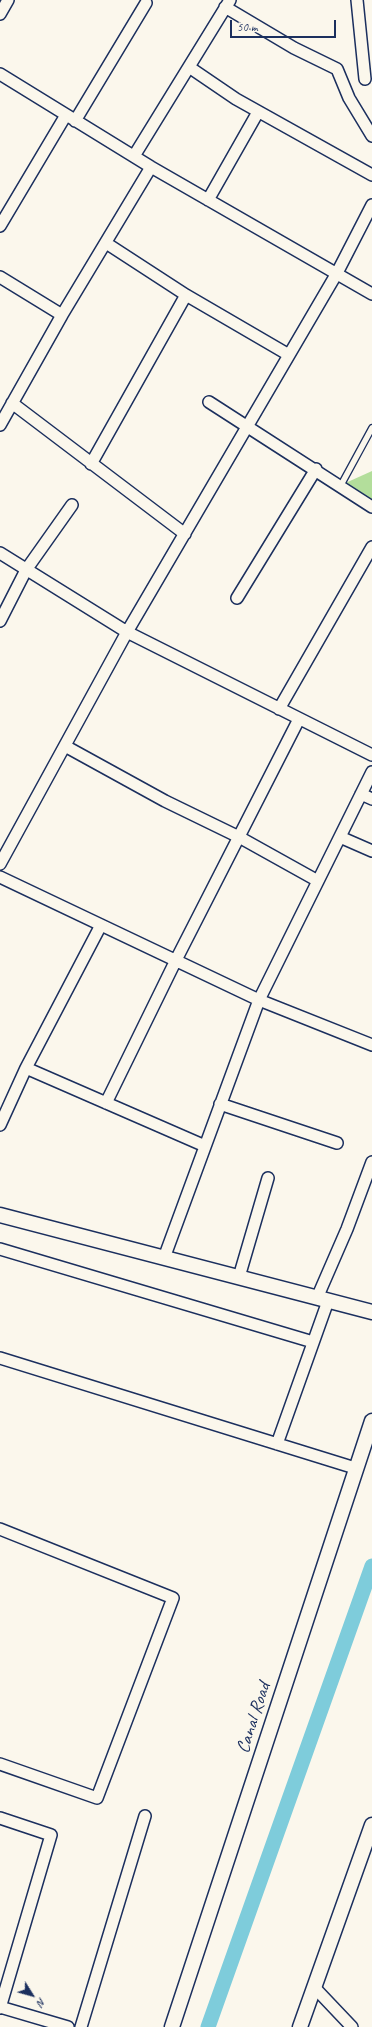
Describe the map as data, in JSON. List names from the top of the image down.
{
  "streets": {
    "street": ["Canal Road"]
  },
  "scale_bar": "50 m",
  "north": "bottom right"
}
